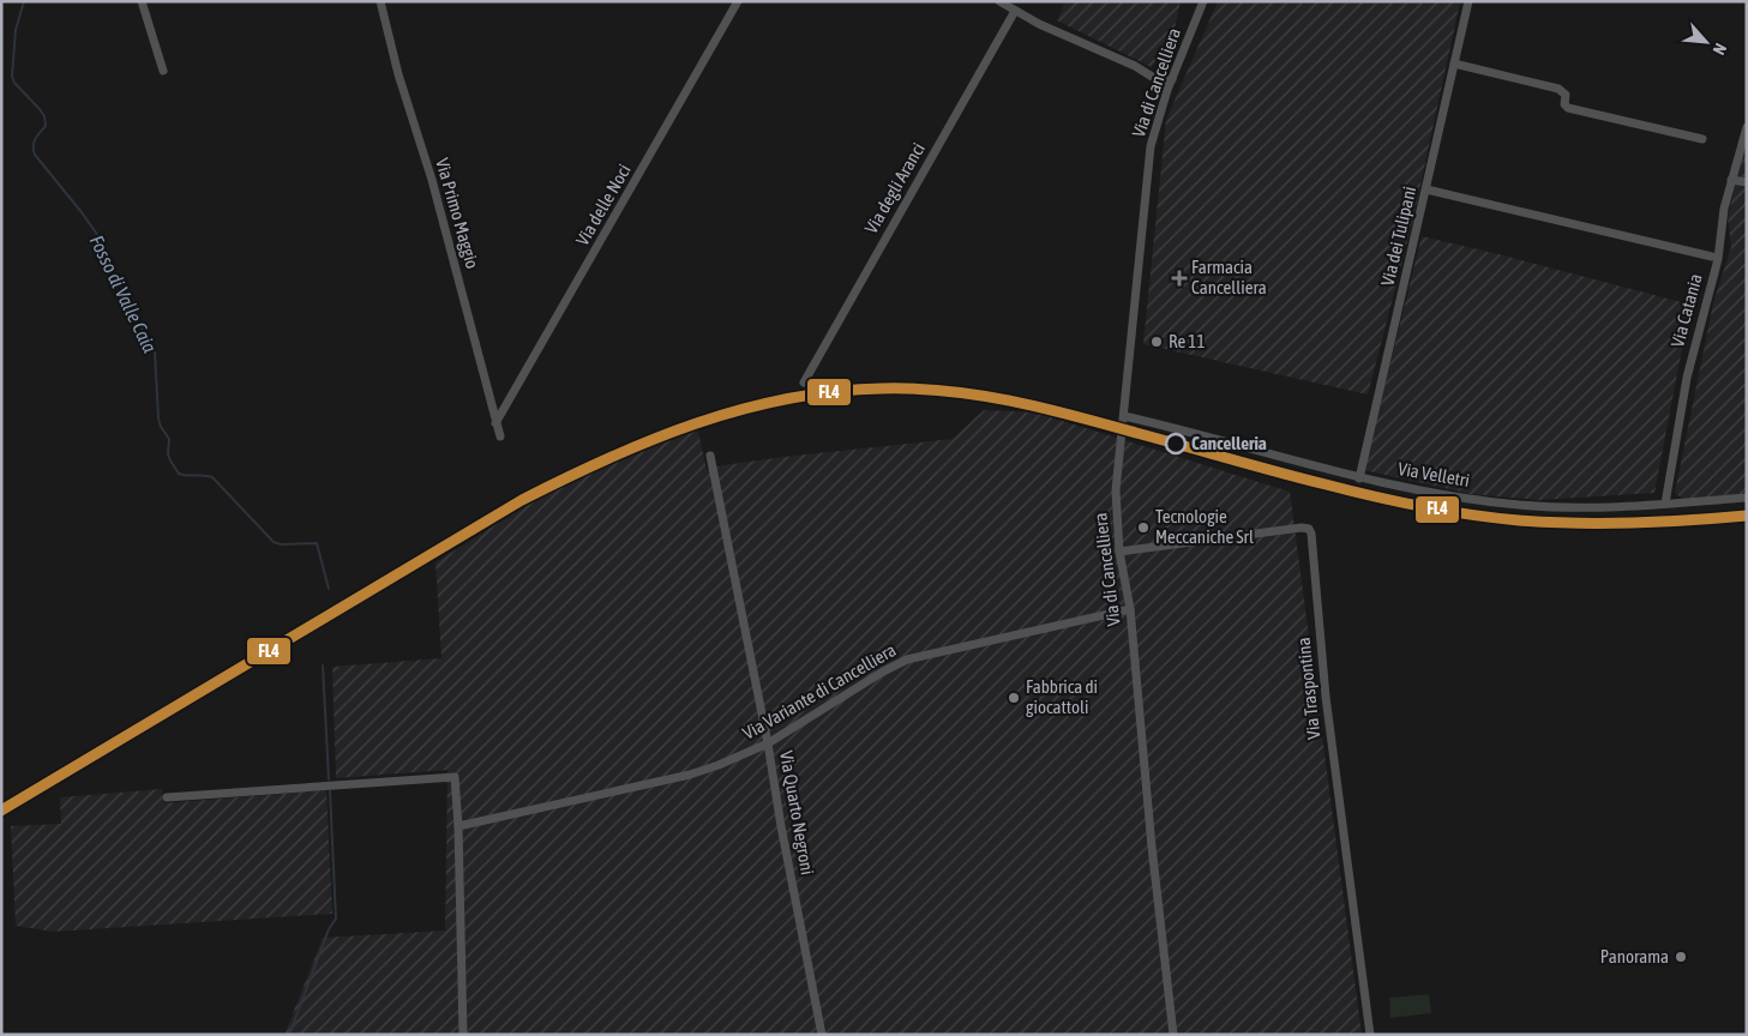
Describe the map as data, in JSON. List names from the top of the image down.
{
  "streets": {
    "street": [
      "Via di Cancelliera",
      "Via degli Aranci",
      "Via delle Noci",
      "Via Primo Maggio",
      "Via dei Tulipani",
      "Via Catania",
      "Via Velletri",
      "Via Traspontina",
      "Via Variante di Cancelliera",
      "Via Quarto Negroni"
    ]
  },
  "crossings": [
    ["Via di Cancelliera", "Via Velletri"],
    ["Via di Cancelliera", "Via Traspontina"],
    ["Via di Cancelliera", "Via Variante di Cancelliera"],
    ["Via delle Noci", "Via Primo Maggio"],
    ["Via dei Tulipani", "Via Velletri"],
    ["Via Catania", "Via Velletri"],
    ["Via Variante di Cancelliera", "Via Quarto Negroni"]
  ],
  "water": ["Fosso di Valle Caia"],
  "places": {
    "health": ["Farmacia Cancelliera"],
    "other": [
      "Re 11",
      "Cancelleria",
      "Tecnologie Meccaniche Srl",
      "Fabbrica di giocattoli",
      "Panorama"
    ]
  },
  "lines": ["transit line FL4"],
  "north": "bottom right"
}
